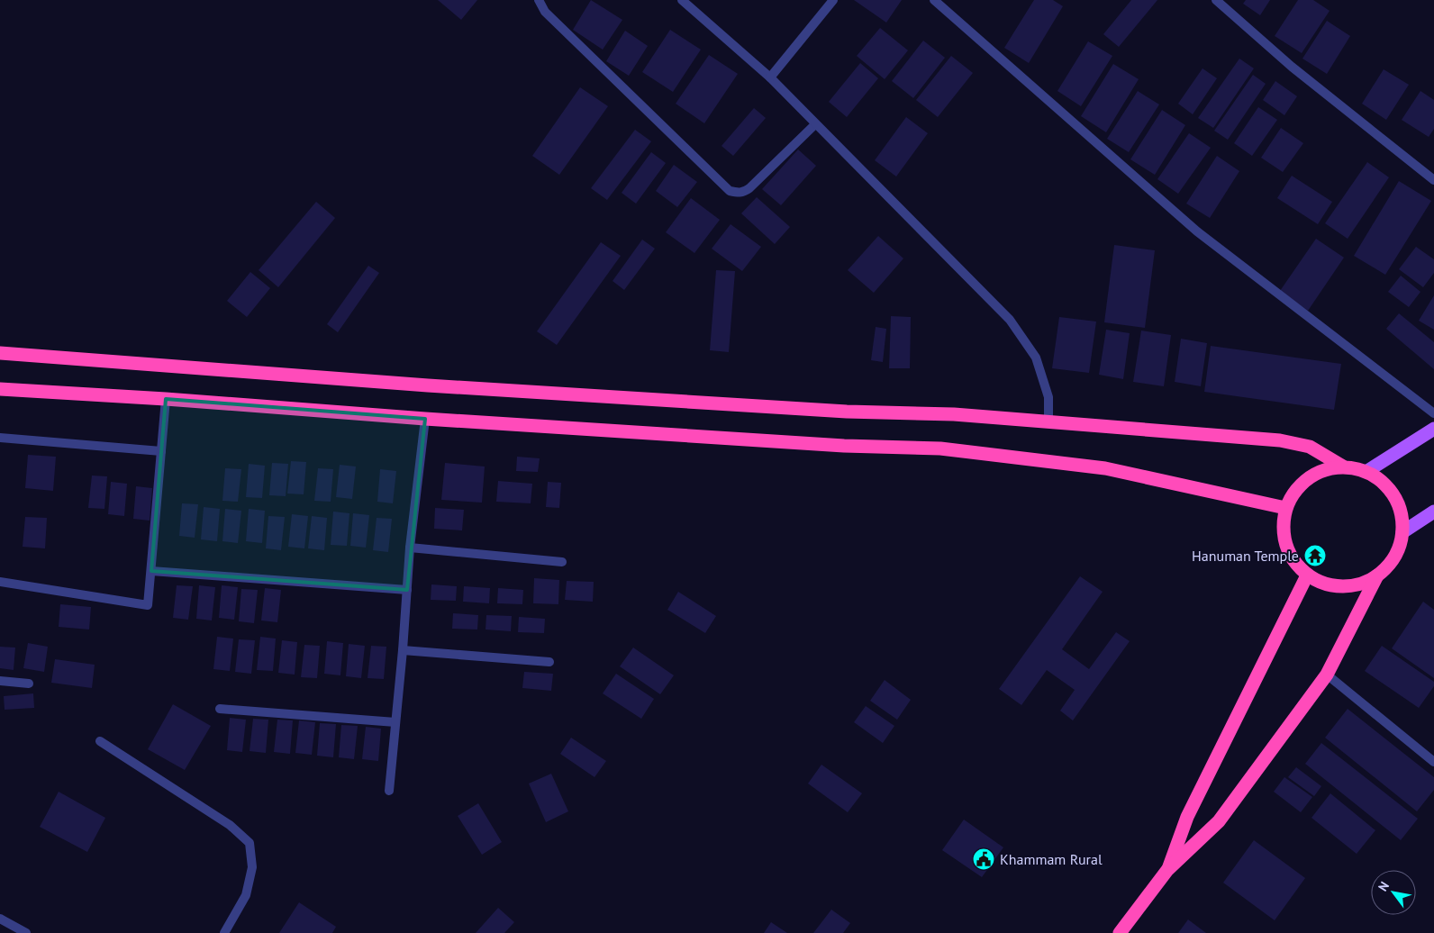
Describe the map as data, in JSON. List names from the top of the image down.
{
  "places": {
    "temple": ["Hanuman Temple"],
    "public building": ["Khammam Rural"]
  },
  "north": "top left"
}
